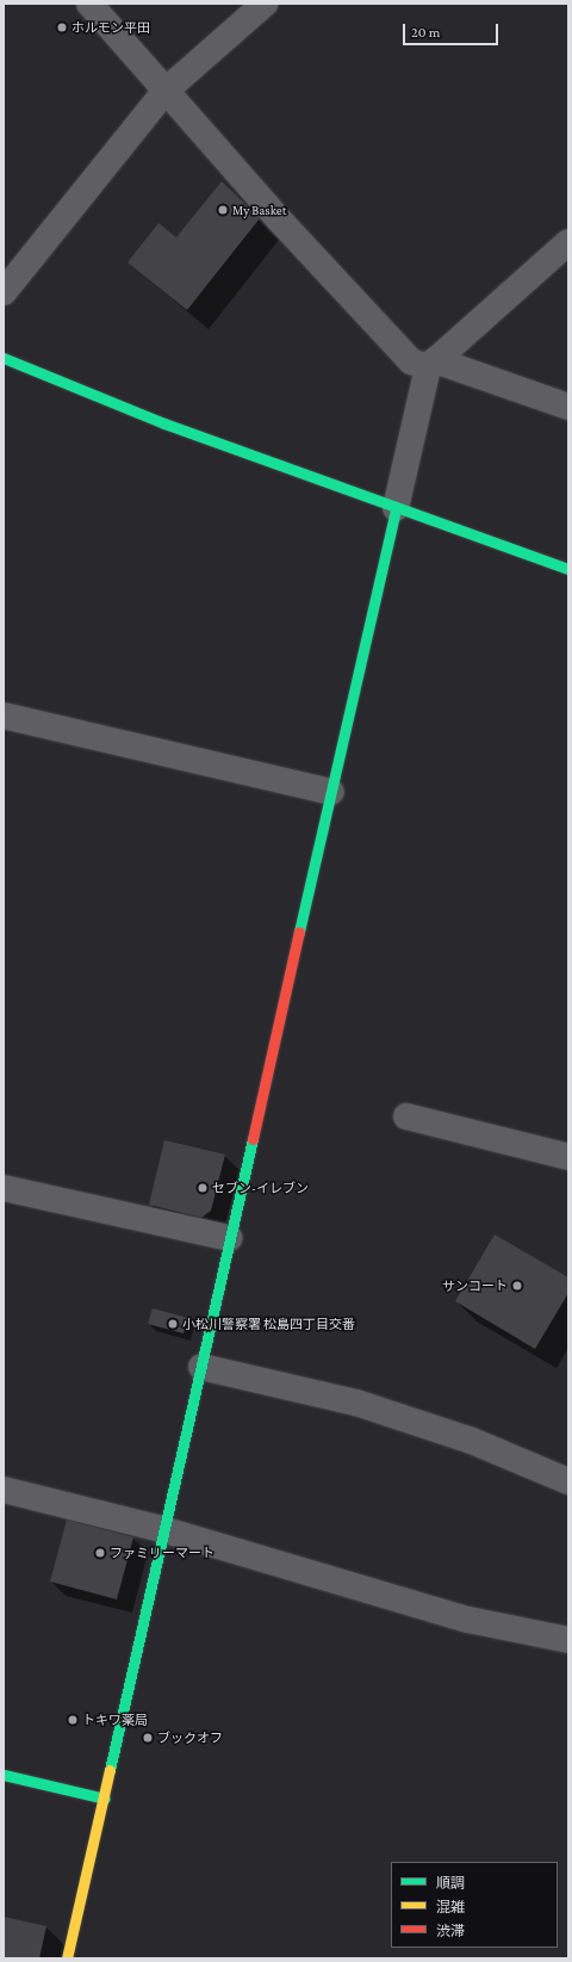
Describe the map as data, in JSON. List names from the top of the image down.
{
  "places": [
    "ホルモン平田",
    "My Basket",
    "セブン-イレブン",
    "サンコート",
    "小松川警察署 松島四丁目交番",
    "ファミリーマート",
    "トキワ薬局",
    "ブックオフ"
  ],
  "legend": ["順調", "混雑", "渋滞"],
  "scale_bar": "20 m"
}
